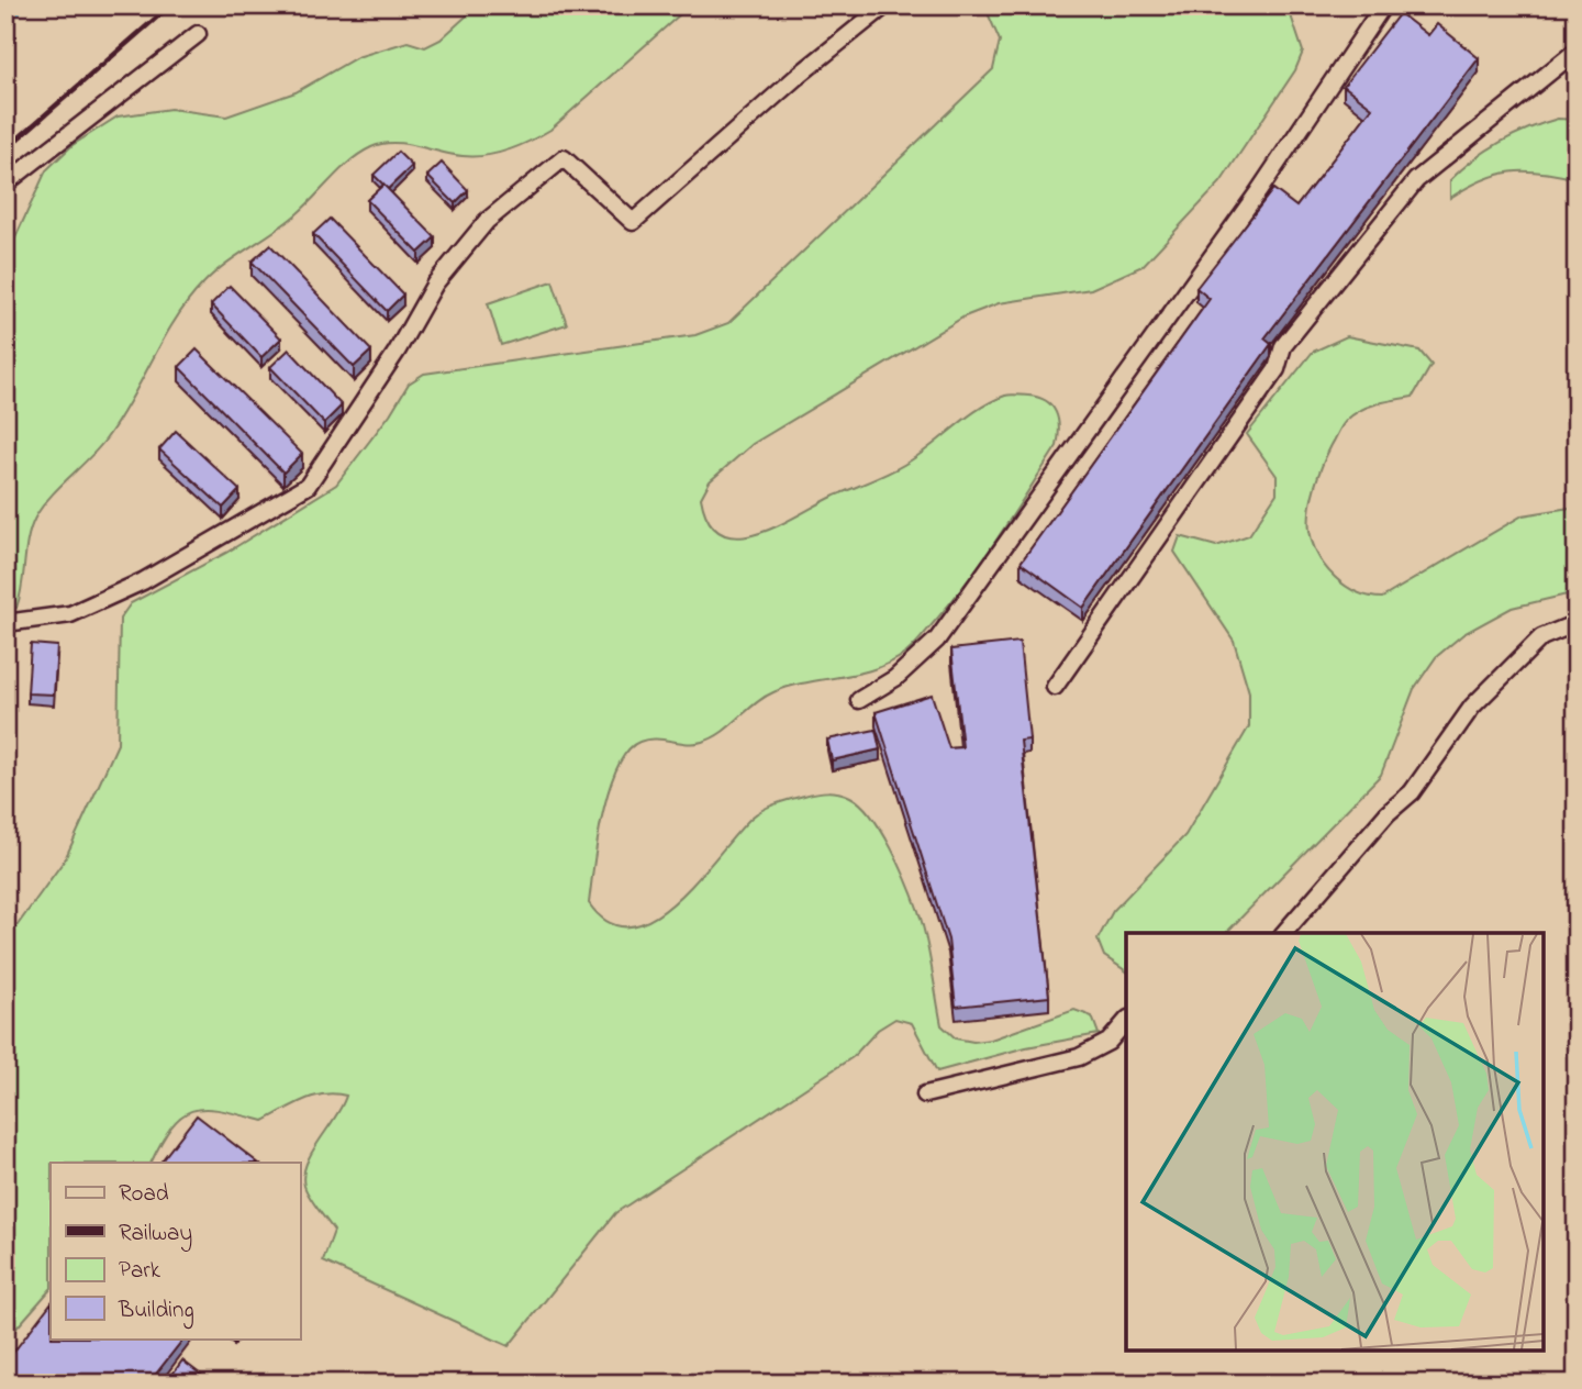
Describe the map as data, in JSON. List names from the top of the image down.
{
  "legend": [
    "Road",
    "Railway",
    "Park",
    "Building"
  ]
}
